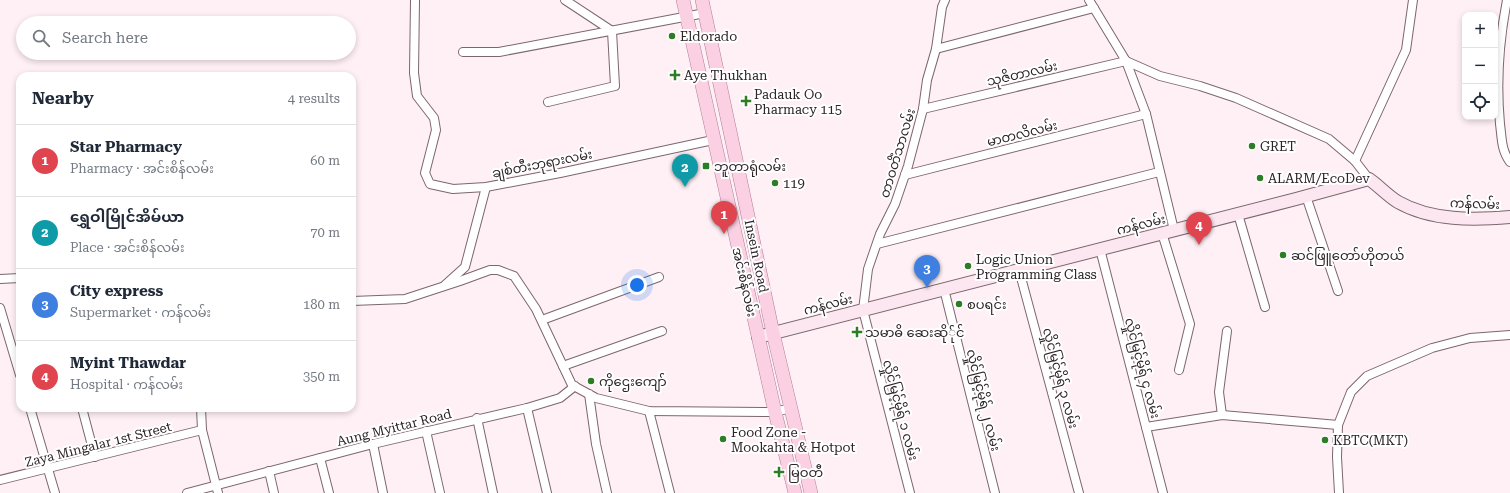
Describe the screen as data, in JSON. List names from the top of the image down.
{
  "streets": {
    "main road": ["ကန်လမ်း", "Insein Road", "အင်းစိန်လမ်း"],
    "street": [
      "သုဇိတာလမ်း",
      "မာတလိလမ်း",
      "တာဝတိံသာလမ်း",
      "ချစ်တီးဘုရားလမ်း",
      "လှိုင်မြင့်မိုရ် ၄ လမ်း",
      "လှိုင်မြင့်မိုရ် ၃ လမ်း",
      "လှိုင်မြင့်မိုရ် ၂ လမ်း",
      "လှိုင်မြင့်မိုရ် ၁ လမ်း",
      "Aung Myittar Road",
      "Zaya Mingalar 1st Street"
    ]
  },
  "crossings": [
    ["သုဇိတာလမ်း", "တာဝတိံသာလမ်း"],
    ["မာတလိလမ်း", "တာဝတိံသာလမ်း"],
    ["တာဝတိံသာလမ်း", "ကန်လမ်း"],
    ["တာဝတိံသာလမ်း", "လှိုင်မြင့်မိုရ် ၁ လမ်း"],
    ["ချစ်တီးဘုရားလမ်း", "အင်းစိန်လမ်း"],
    ["ကန်လမ်း", "Insein Road"],
    ["ကန်လမ်း", "အင်းစိန်လမ်း"],
    ["ကန်လမ်း", "လှိုင်မြင့်မိုရ် ၄ လမ်း"],
    ["ကန်လမ်း", "လှိုင်မြင့်မိုရ် ၃ လမ်း"],
    ["ကန်လမ်း", "လှိုင်မြင့်မိုရ် ၂ လမ်း"],
    ["ကန်လမ်း", "လှိုင်မြင့်မိုရ် ၁ လမ်း"]
  ],
  "places": {
    "other": [
      "Eldorado",
      "GRET",
      "ALARM/EcoDev",
      "119",
      "ဆင်ဖြူတော်ဟိုတယ်",
      "Logic Union Programming Class",
      "စပရင်း",
      "ကိုဌေးကျော်",
      "Food Zone - Mookahta & Hotpot",
      "KBTC(MKT)"
    ],
    "health": [
      "Aye Thukhan",
      "Padauk Oo Pharmacy 115",
      "သမာဓိ ဆေးဆို်ုင်",
      "မြဝတီ"
    ],
    "transit": ["ဘူတာရုံလမ်း"]
  },
  "page": {
    "map_buttons": ["+", "−"],
    "search": "Search here",
    "heading": ["Nearby", "4 results"],
    "list": [
      {
        "mark": "1",
        "name": "Star Pharmacy",
        "note": "Pharmacy · အင်းစိန်လမ်း",
        "value": "60 m"
      },
      {
        "mark": "2",
        "name": "ရွှေဝါမြိုင်အိမ်ယာ",
        "note": "Place · အင်းစိန်လမ်း",
        "value": "70 m"
      },
      {
        "mark": "3",
        "name": "City express",
        "note": "Supermarket · ကန်လမ်း",
        "value": "180 m"
      },
      {
        "mark": "4",
        "name": "Myint Thawdar",
        "note": "Hospital · ကန်လမ်း",
        "value": "350 m"
      }
    ],
    "pins": [
      "2",
      "1",
      "4",
      "3"
    ]
  }
}
